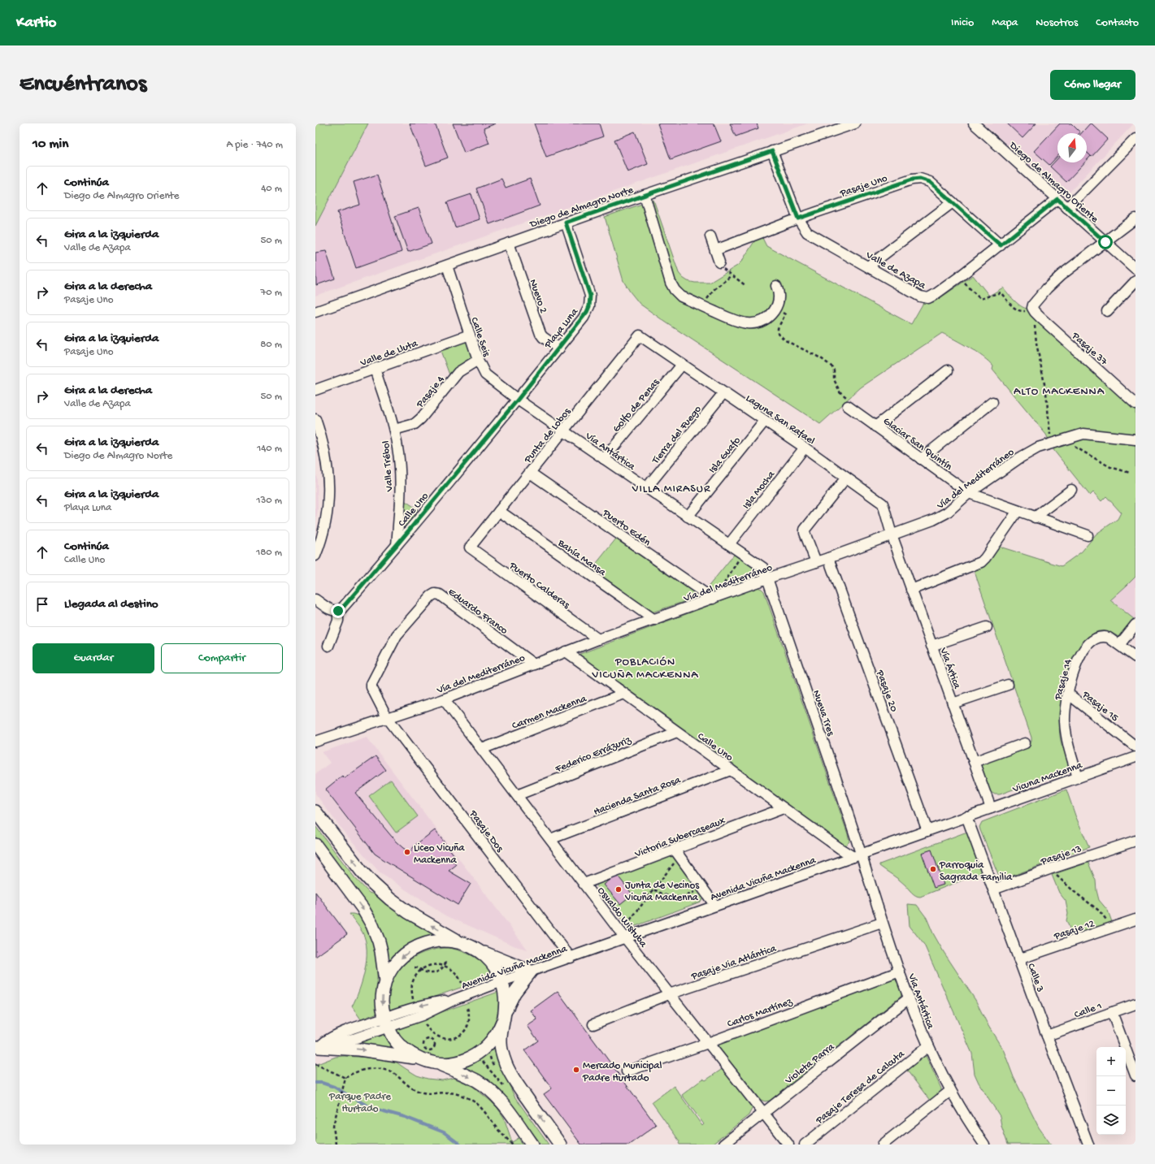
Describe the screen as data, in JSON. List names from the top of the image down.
{
  "streets": {
    "street": [
      "Diego de Almagro Oriente",
      "Pasaje Uno",
      "Diego de Almagro Norte",
      "Valle de Azapa",
      "Nuevo 2",
      "Playa Luna",
      "Calle Seis",
      "Pasaje 37",
      "Valle de Lluta",
      "Pasaje 4",
      "Golfo de Penas",
      "Laguna San Rafael",
      "Tierra del Fuego",
      "Punta de Lobos",
      "Glaciar San Quintín",
      "Vía Antártica",
      "Isla Guafo",
      "Valle Trébol",
      "Vía del Mediterráneo",
      "Isla Mocha",
      "Calle Uno",
      "Puerto Edén",
      "Bahía Mansa",
      "Puerto Calderas",
      "Eduardo Franco",
      "Vía Ártica",
      "Pasaje 14",
      "Pasaje 20",
      "Pasaje 15",
      "Carmen Mackenna",
      "Nueva Tres",
      "Federico Errázuriz",
      "Vicuna Mackenna",
      "Hacienda Santa Rosa",
      "Pasaje Dos",
      "Victoria Subercaseaux",
      "Pasaje 13",
      "Avenida Vicuña Mackenna",
      "Osvaldo Wistuba",
      "Pasaje 12",
      "Pasaje Via Atlántica",
      "Calle 3",
      "Calle 1",
      "Carlos Martínez",
      "Violeta Parra",
      "Pasaje Teresa de Calcuta"
    ]
  },
  "crossings": [
    ["Diego de Almagro Oriente", "Valle de Azapa"],
    ["Pasaje Uno", "Valle de Azapa"],
    ["Diego de Almagro Norte", "Valle de Azapa"],
    ["Diego de Almagro Norte", "Nuevo 2"],
    ["Diego de Almagro Norte", "Playa Luna"],
    ["Diego de Almagro Norte", "Calle Seis"],
    ["Nuevo 2", "Playa Luna"],
    ["Playa Luna", "Calle Seis"],
    ["Playa Luna", "Vía Antártica"],
    ["Playa Luna", "Calle Uno"],
    ["Calle Seis", "Valle de Lluta"],
    ["Calle Seis", "Pasaje 4"],
    ["Calle Seis", "Vía Antártica"],
    ["Calle Seis", "Calle Uno"],
    ["Valle de Lluta", "Valle Trébol"],
    ["Pasaje 4", "Valle Trébol"],
    ["Golfo de Penas", "Laguna San Rafael"],
    ["Golfo de Penas", "Vía Antártica"],
    ["Laguna San Rafael", "Tierra del Fuego"],
    ["Laguna San Rafael", "Punta de Lobos"],
    ["Laguna San Rafael", "Isla Guafo"],
    ["Laguna San Rafael", "Vía del Mediterráneo"],
    ["Laguna San Rafael", "Isla Mocha"],
    ["Laguna San Rafael", "Vía Ártica"],
    ["Tierra del Fuego", "Vía Antártica"],
    ["Punta de Lobos", "Vía Antártica"],
    ["Punta de Lobos", "Puerto Edén"],
    ["Punta de Lobos", "Bahía Mansa"],
    ["Punta de Lobos", "Puerto Calderas"],
    ["Glaciar San Quintín", "Vía del Mediterráneo"],
    ["Vía Antártica", "Isla Guafo"],
    ["Vía Antártica", "Vía del Mediterráneo"],
    ["Vía Antártica", "Isla Mocha"],
    ["Vía Antártica", "Calle Uno"],
    ["Vía Antártica", "Nueva Tres"],
    ["Vía Antártica", "Avenida Vicuña Mackenna"],
    ["Vía Antártica", "Pasaje Via Atlántica"],
    ["Vía Antártica", "Carlos Martínez"],
    ["Vía Antártica", "Violeta Parra"],
    ["Vía Antártica", "Pasaje Teresa de Calcuta"],
    ["Valle Trébol", "Calle Uno"],
    ["Vía del Mediterráneo", "Calle Uno"],
    ["Vía del Mediterráneo", "Puerto Edén"],
    ["Vía del Mediterráneo", "Bahía Mansa"],
    ["Vía del Mediterráneo", "Puerto Calderas"],
    ["Vía del Mediterráneo", "Eduardo Franco"],
    ["Vía del Mediterráneo", "Vía Ártica"],
    ["Vía del Mediterráneo", "Pasaje 20"],
    ["Vía del Mediterráneo", "Nueva Tres"],
    ["Vía del Mediterráneo", "Pasaje Dos"],
    ["Vía del Mediterráneo", "Osvaldo Wistuba"],
    ["Calle Uno", "Carmen Mackenna"],
    ["Calle Uno", "Nueva Tres"],
    ["Calle Uno", "Federico Errázuriz"],
    ["Calle Uno", "Hacienda Santa Rosa"],
    ["Calle Uno", "Victoria Subercaseaux"],
    ["Calle Uno", "Avenida Vicuña Mackenna"],
    ["Eduardo Franco", "Pasaje Dos"],
    ["Vía Ártica", "Vicuna Mackenna"],
    ["Pasaje 14", "Pasaje 15"],
    ["Pasaje 14", "Vicuna Mackenna"],
    ["Pasaje 20", "Avenida Vicuña Mackenna"],
    ["Carmen Mackenna", "Osvaldo Wistuba"],
    ["Nueva Tres", "Avenida Vicuña Mackenna"],
    ["Federico Errázuriz", "Osvaldo Wistuba"],
    ["Vicuna Mackenna", "Avenida Vicuña Mackenna"],
    ["Vicuna Mackenna", "Calle 3"],
    ["Hacienda Santa Rosa", "Osvaldo Wistuba"],
    ["Pasaje Dos", "Avenida Vicuña Mackenna"],
    ["Victoria Subercaseaux", "Osvaldo Wistuba"],
    ["Pasaje 13", "Calle 3"],
    ["Avenida Vicuña Mackenna", "Osvaldo Wistuba"],
    ["Avenida Vicuña Mackenna", "Calle 3"],
    ["Osvaldo Wistuba", "Pasaje Via Atlántica"],
    ["Osvaldo Wistuba", "Carlos Martínez"],
    ["Osvaldo Wistuba", "Violeta Parra"],
    ["Pasaje 12", "Calle 3"],
    ["Calle 3", "Calle 1"]
  ],
  "districts": ["ALTO MACKENNA", "VILLA MIRASUR", "POBLACIÓN VICUÑA MACKENNA"],
  "parks": ["Parque Padre Hurtado"],
  "places": [
    "Liceo Vicuña Mackenna",
    "Parroquia Sagrada Familia",
    "Junta de Vecinos Vicuña Mackenna",
    "Mercado Municipal Padre Hurtado"
  ],
  "north": "top",
  "page": {
    "header": "Kartio",
    "nav": [
      "Inicio",
      "Mapa",
      "Nosotros",
      "Contacto"
    ],
    "buttons": [
      "Cómo llegar",
      ["Guardar", "Compartir"]
    ],
    "title": "Encuéntranos",
    "heading": ["10 min", "A pie · 740 m"],
    "list": [
      ["Continúa", "Diego de Almagro Oriente", "40 m"],
      ["Gira a la izquierda", "Valle de Azapa", "50 m"],
      ["Gira a la derecha", "Pasaje Uno", "70 m"],
      ["Gira a la izquierda", "Pasaje Uno", "80 m"],
      ["Gira a la derecha", "Valle de Azapa", "50 m"],
      ["Gira a la izquierda", "Diego de Almagro Norte", "140 m"],
      ["Gira a la izquierda", "Playa Luna", "130 m"],
      ["Continúa", "Calle Uno", "180 m"],
      "Llegada al destino"
    ],
    "map_buttons": ["+", "−"]
  }
}
